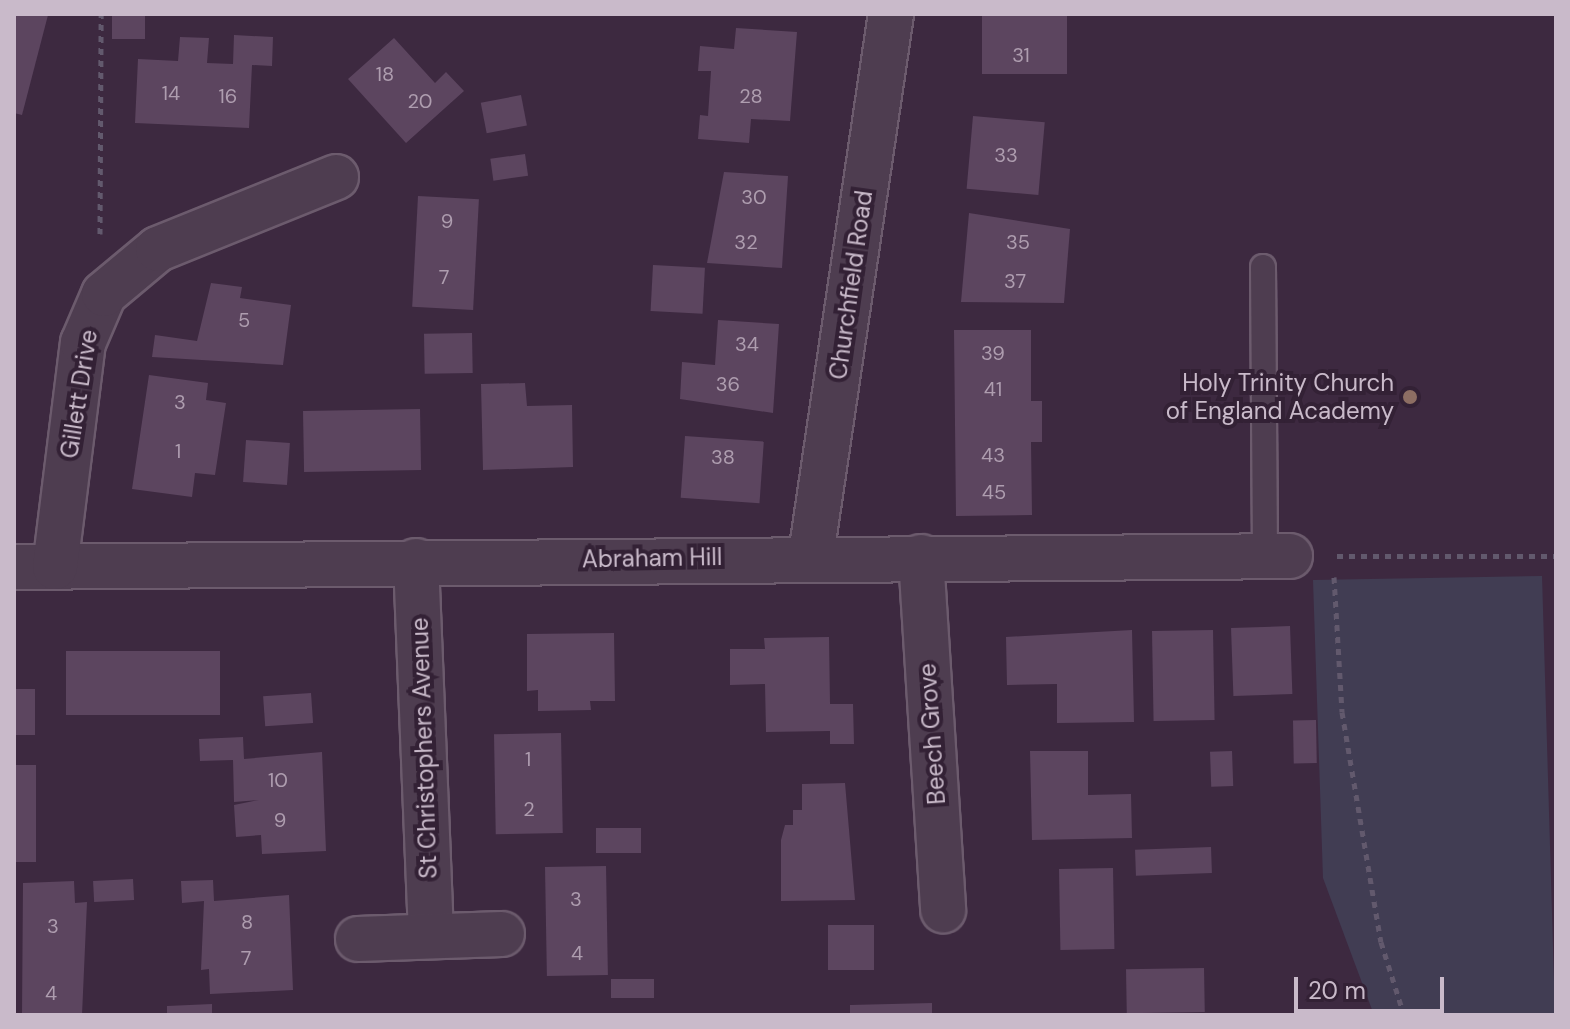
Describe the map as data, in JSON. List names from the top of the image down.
{
  "streets": {
    "street": [
      "Churchfield Road",
      "Gillett Drive",
      "Abraham Hill",
      "Beech Grove",
      "St Christophers Avenue"
    ]
  },
  "crossings": [
    ["Churchfield Road", "Abraham Hill"],
    ["Gillett Drive", "Abraham Hill"],
    ["Abraham Hill", "Beech Grove"],
    ["Abraham Hill", "St Christophers Avenue"]
  ],
  "places": ["Holy Trinity Church of England Academy"],
  "house_numbers": [
    "31",
    "18",
    "14",
    "16",
    "28",
    "20",
    "33",
    "30",
    "9",
    "32",
    "35",
    "7",
    "37",
    "5",
    "34",
    "39",
    "36",
    "41",
    "3",
    "1",
    "43",
    "38",
    "45",
    "1",
    "10",
    "2",
    "9",
    "3",
    "8",
    "3",
    "4",
    "7",
    "4"
  ],
  "scale_bar": "20 m"
}
